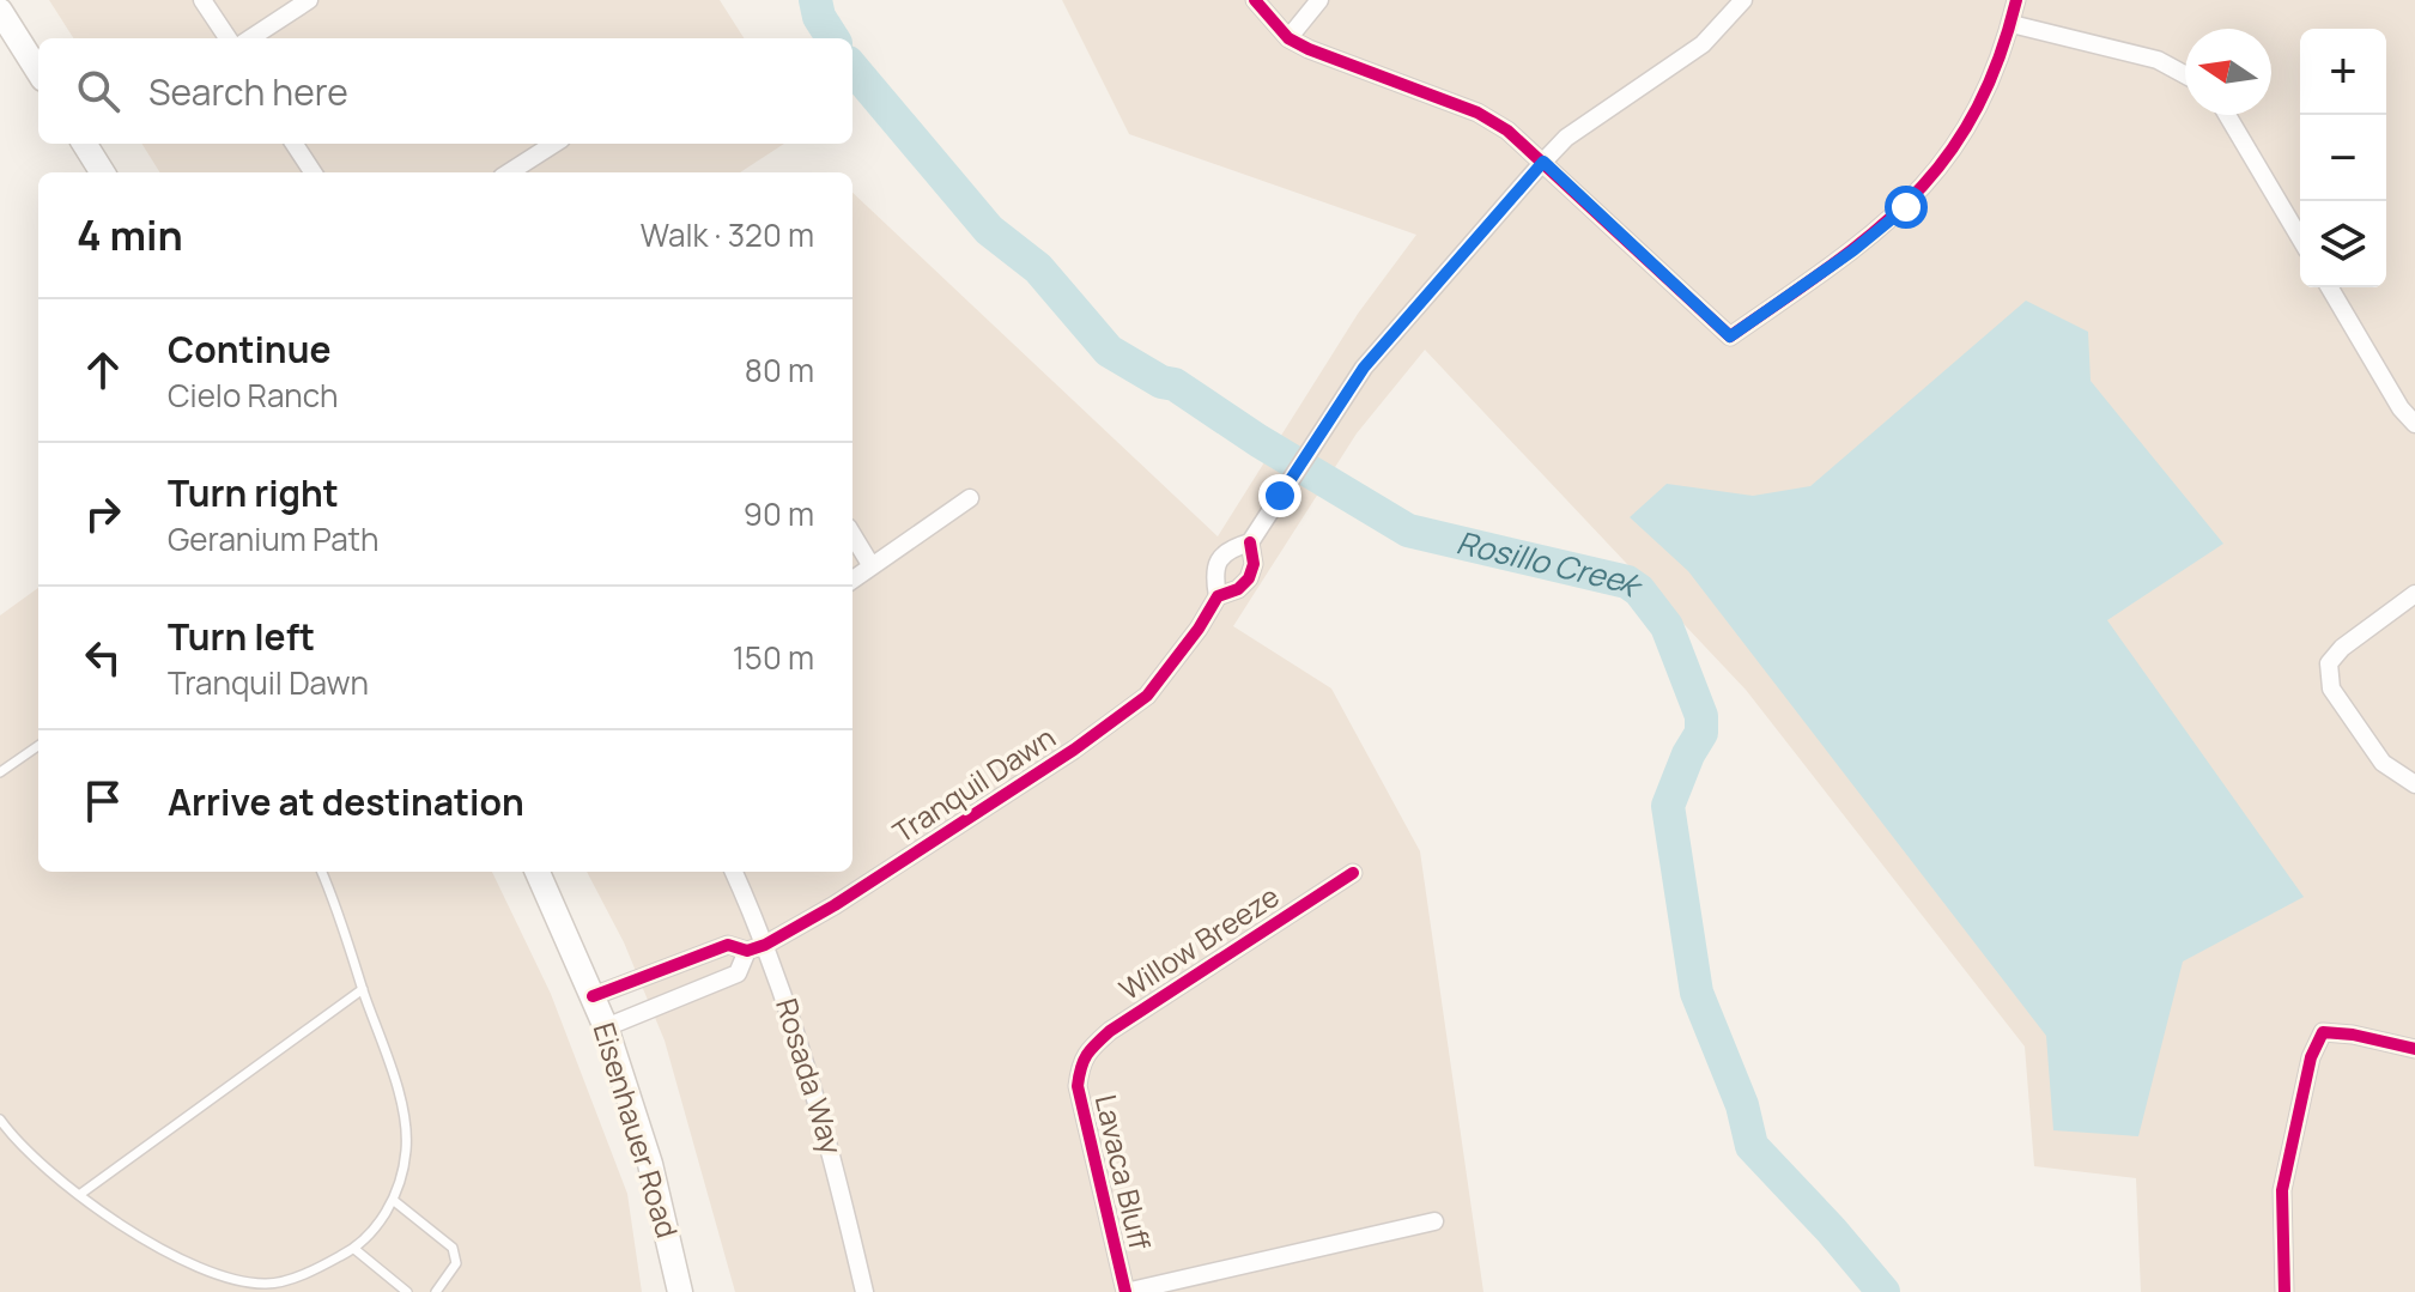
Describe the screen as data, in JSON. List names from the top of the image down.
{
  "streets": {
    "main road": ["Eisenhauer Road"],
    "street": [
      "Tranquil Dawn",
      "Willow Breeze",
      "Rosada Way",
      "Lavaca Bluff"
    ]
  },
  "crossings": [
    ["Tranquil Dawn", "Rosada Way"],
    ["Tranquil Dawn", "Eisenhauer Road"],
    ["Willow Breeze", "Lavaca Bluff"]
  ],
  "water": ["Rosillo Creek"],
  "north": "left",
  "page": {
    "map_buttons": ["+", "−"],
    "search": "Search here",
    "heading": ["4 min", "Walk · 320 m"],
    "list": [
      ["Continue", "Cielo Ranch", "80 m"],
      ["Turn right", "Geranium Path", "90 m"],
      ["Turn left", "Tranquil Dawn", "150 m"],
      "Arrive at destination"
    ]
  }
}
